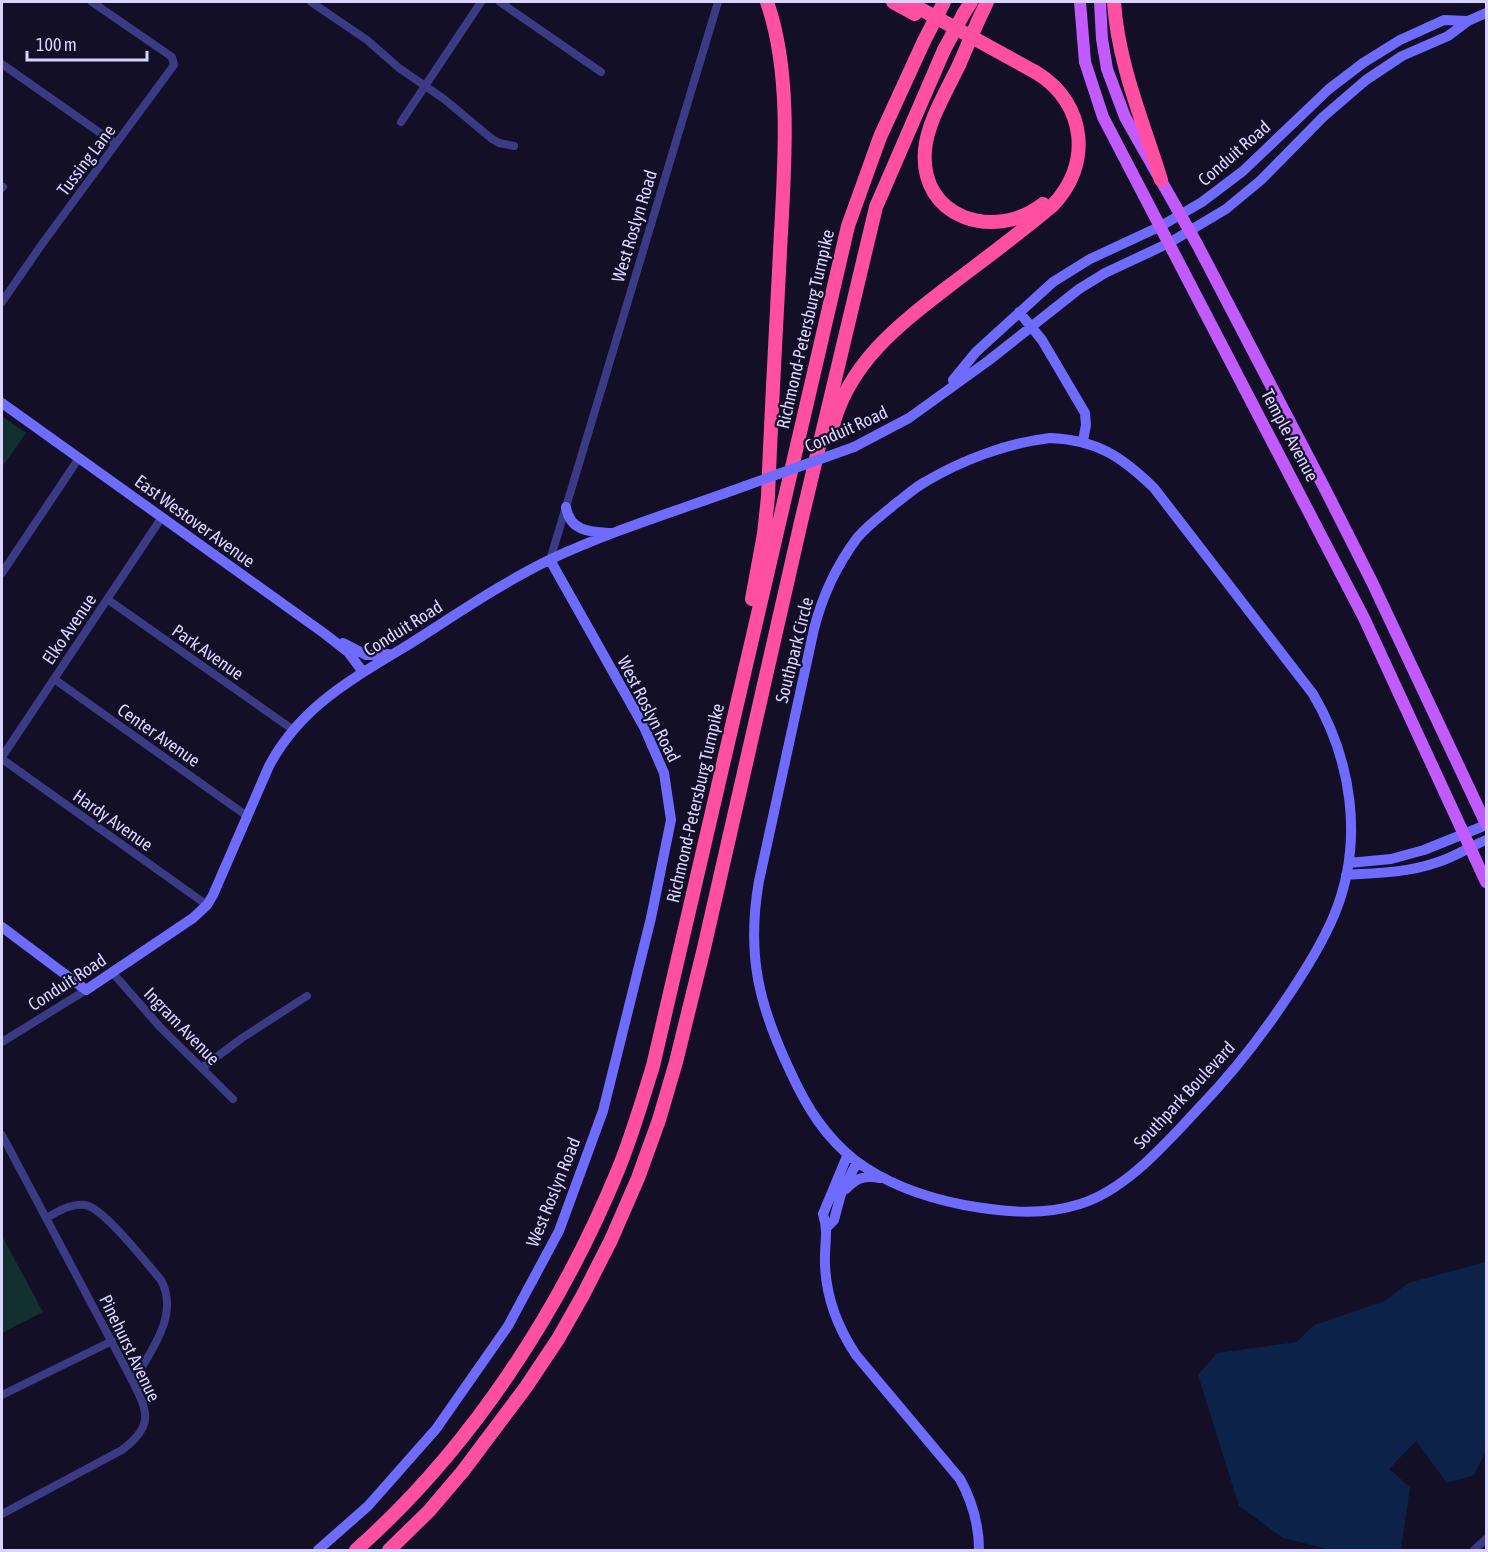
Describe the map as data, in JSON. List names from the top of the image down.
{
  "streets": {
    "highway": ["Richmond-Petersburg Turnpike"],
    "main road": [
      "Conduit Road",
      "West Roslyn Road",
      "Temple Avenue",
      "East Westover Avenue",
      "Southpark Circle",
      "Southpark Boulevard"
    ],
    "street": [
      "Tussing Lane",
      "Elko Avenue",
      "Park Avenue",
      "Center Avenue",
      "Hardy Avenue",
      "Ingram Avenue",
      "Pinehurst Avenue"
    ]
  },
  "crossings": [
    ["Conduit Road", "West Roslyn Road"],
    ["Conduit Road", "Temple Avenue"],
    ["Conduit Road", "East Westover Avenue"],
    ["Conduit Road", "Park Avenue"],
    ["Conduit Road", "Center Avenue"],
    ["Conduit Road", "Hardy Avenue"],
    ["Conduit Road", "Ingram Avenue"],
    ["East Westover Avenue", "Elko Avenue"],
    ["Elko Avenue", "Park Avenue"],
    ["Elko Avenue", "Center Avenue"],
    ["Elko Avenue", "Hardy Avenue"],
    ["Southpark Circle", "Southpark Boulevard"]
  ],
  "scale_bar": "100 m"
}
